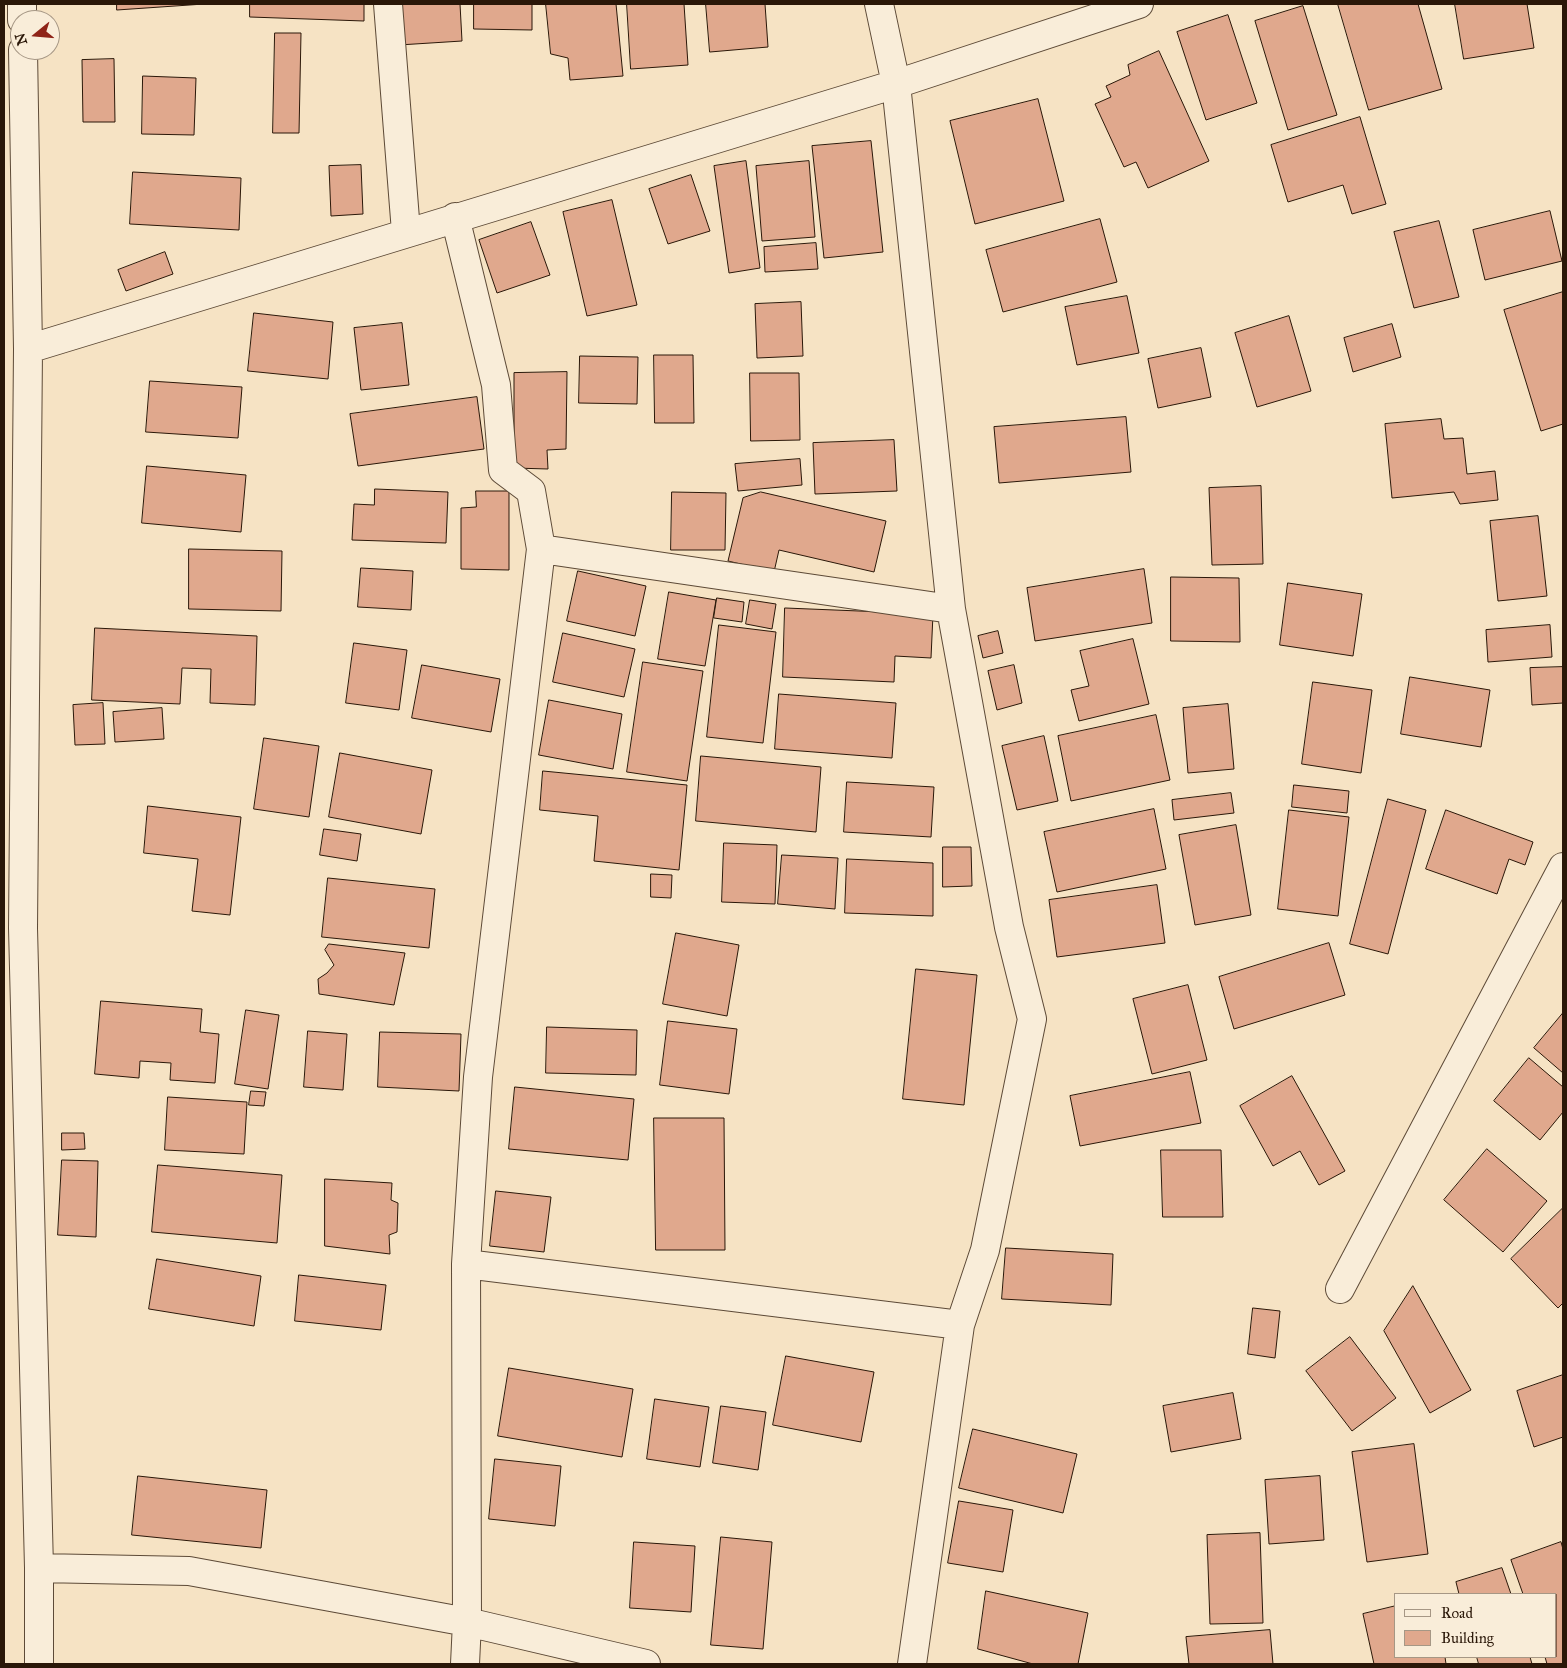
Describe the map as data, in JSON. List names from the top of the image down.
{
  "legend": ["Road", "Building"],
  "north": "left"
}
